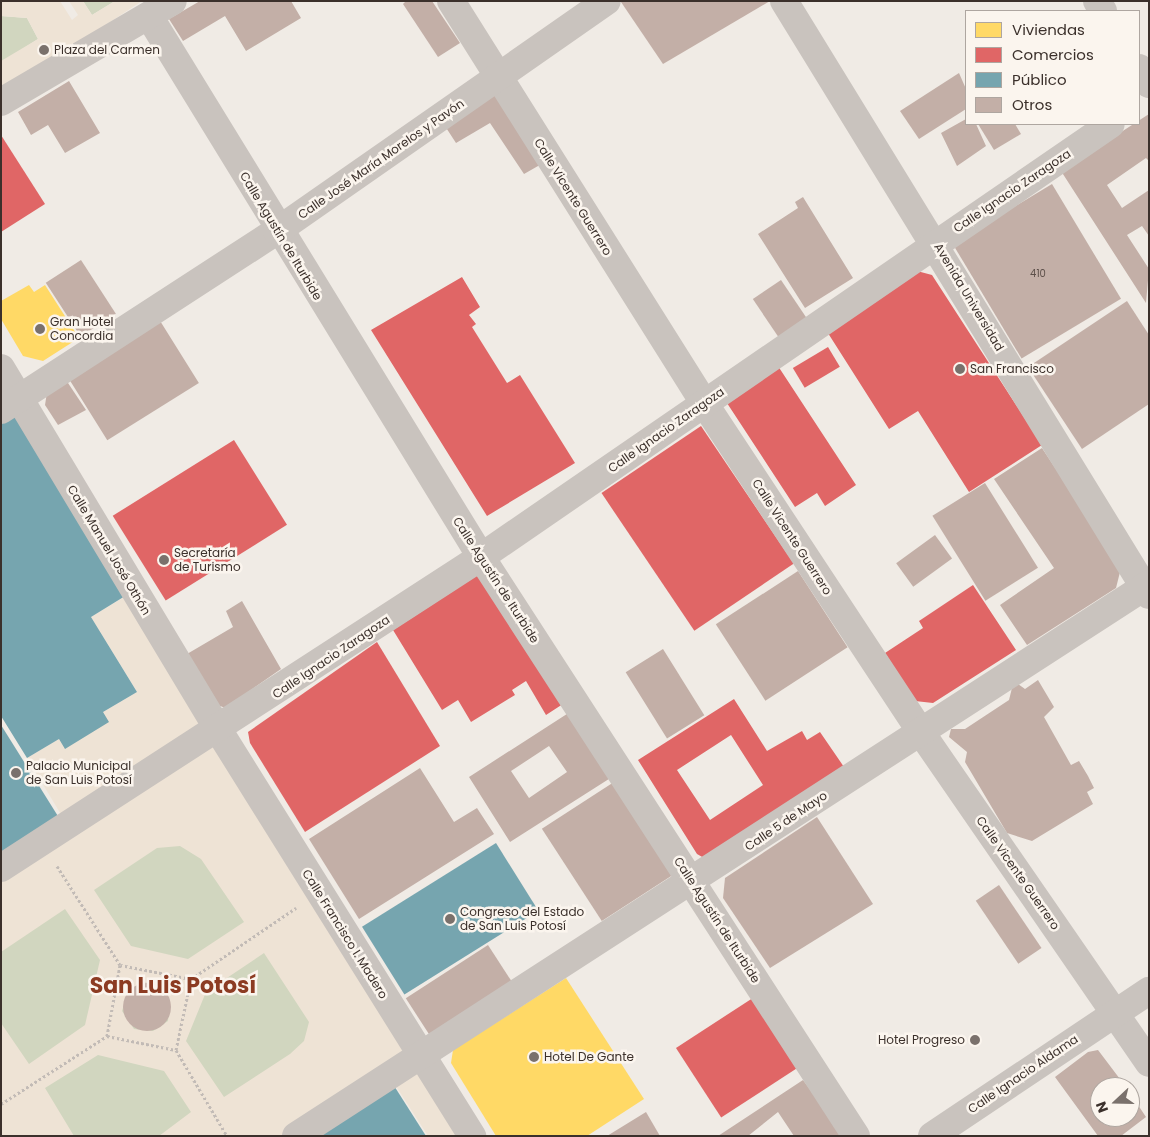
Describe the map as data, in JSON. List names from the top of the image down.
{
  "streets": {
    "street": [
      "Calle José María Morelos y Pavón",
      "Calle Ignacio Zaragoza",
      "Calle Vicente Guerrero",
      "Calle Agustín de Iturbide",
      "Avenida Universidad",
      "Calle Manuel José Othón",
      "Calle 5 de Mayo",
      "Calle Francisco I. Madero",
      "Calle Ignacio Aldama"
    ]
  },
  "crossings": [
    ["Calle José María Morelos y Pavón", "Calle Vicente Guerrero"],
    ["Calle José María Morelos y Pavón", "Calle Agustín de Iturbide"],
    ["Calle José María Morelos y Pavón", "Calle Manuel José Othón"],
    ["Calle Ignacio Zaragoza", "Calle Vicente Guerrero"],
    ["Calle Ignacio Zaragoza", "Calle Agustín de Iturbide"],
    ["Calle Ignacio Zaragoza", "Avenida Universidad"],
    ["Calle Ignacio Zaragoza", "Calle Manuel José Othón"],
    ["Calle Ignacio Zaragoza", "Calle Francisco I. Madero"],
    ["Calle Vicente Guerrero", "Calle 5 de Mayo"],
    ["Calle Vicente Guerrero", "Calle Ignacio Aldama"],
    ["Calle Agustín de Iturbide", "Calle 5 de Mayo"],
    ["Avenida Universidad", "Calle 5 de Mayo"],
    ["Calle Manuel José Othón", "Calle Francisco I. Madero"],
    ["Calle 5 de Mayo", "Calle Francisco I. Madero"]
  ],
  "districts": ["San Luis Potosí"],
  "places": [
    "Plaza del Carmen",
    "Gran Hotel Concordia",
    "San Francisco",
    "Secretaría de Turismo",
    "Palacio Municipal de San Luis Potosí",
    "Congreso del Estado de San Luis Potosí",
    "Hotel Progreso",
    "Hotel De Gante"
  ],
  "house_numbers": ["410"],
  "legend": [
    "Viviendas",
    "Comercios",
    "Público",
    "Otros"
  ],
  "north": "left"
}
